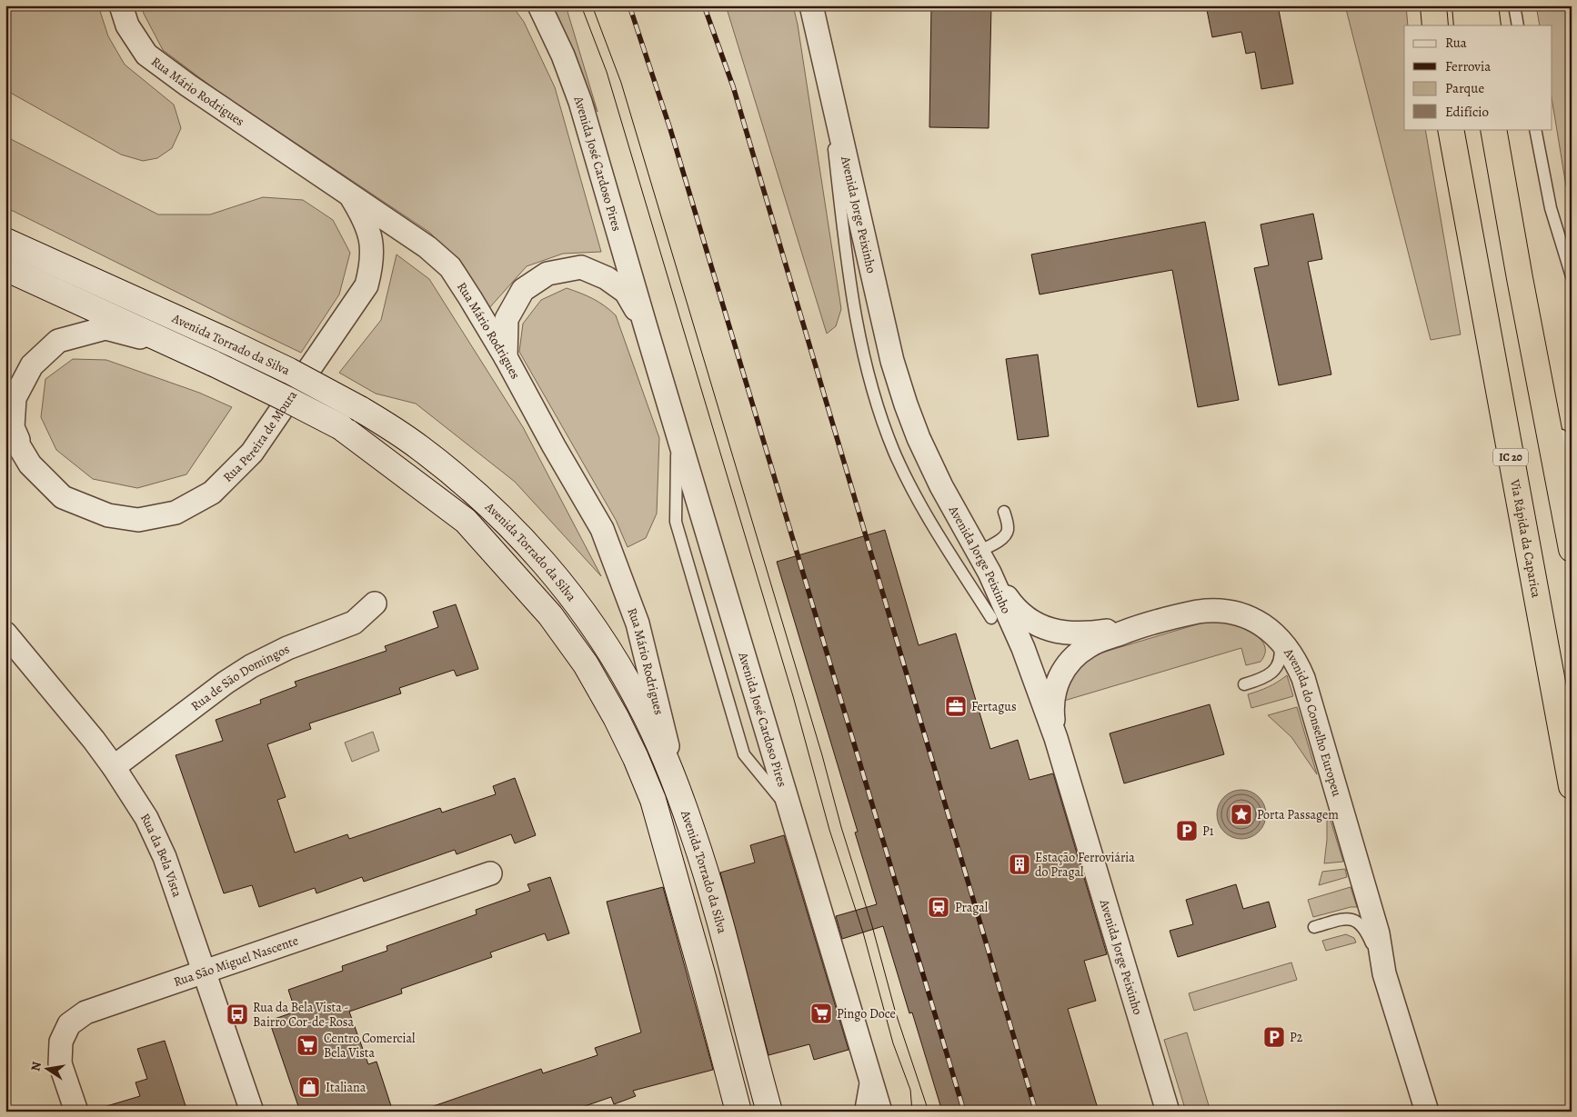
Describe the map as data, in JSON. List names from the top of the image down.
{
  "streets": {
    "highway": ["IC 20", "Via Rápida da Caparica"],
    "main road": ["Avenida Torrado da Silva"],
    "street": [
      "Rua Mário Rodrigues",
      "Avenida José Cardoso Pires",
      "Avenida Jorge Peixinho",
      "Rua Pereira de Moura",
      "Rua de São Domingos",
      "Avenida do Conselho Europeu",
      "Rua da Bela Vista",
      "Rua São Miguel Nascente"
    ]
  },
  "crossings": [
    ["Rua Mário Rodrigues", "Avenida José Cardoso Pires"],
    ["Rua Mário Rodrigues", "Avenida Torrado da Silva"],
    ["Rua Mário Rodrigues", "Rua Pereira de Moura"],
    ["Avenida Jorge Peixinho", "Avenida do Conselho Europeu"],
    ["Avenida Torrado da Silva", "Rua Pereira de Moura"],
    ["Rua de São Domingos", "Rua da Bela Vista"],
    ["Rua da Bela Vista", "Rua São Miguel Nascente"]
  ],
  "places": {
    "office": ["Fertagus"],
    "place": ["Porta Passagem"],
    "parking": ["P1", "P2"],
    "building": ["Estação Ferroviária do Pragal"],
    "station": ["Pragal"],
    "supermarket": ["Pingo Doce", "Centro Comercial Bela Vista"],
    "bus stop": ["Rua da Bela Vista - Bairro Cor-de-Rosa"],
    "shop": ["Italiana"]
  },
  "legend": [
    "Rua",
    "Ferrovia",
    "Parque",
    "Edifício"
  ],
  "north": "left"
}
